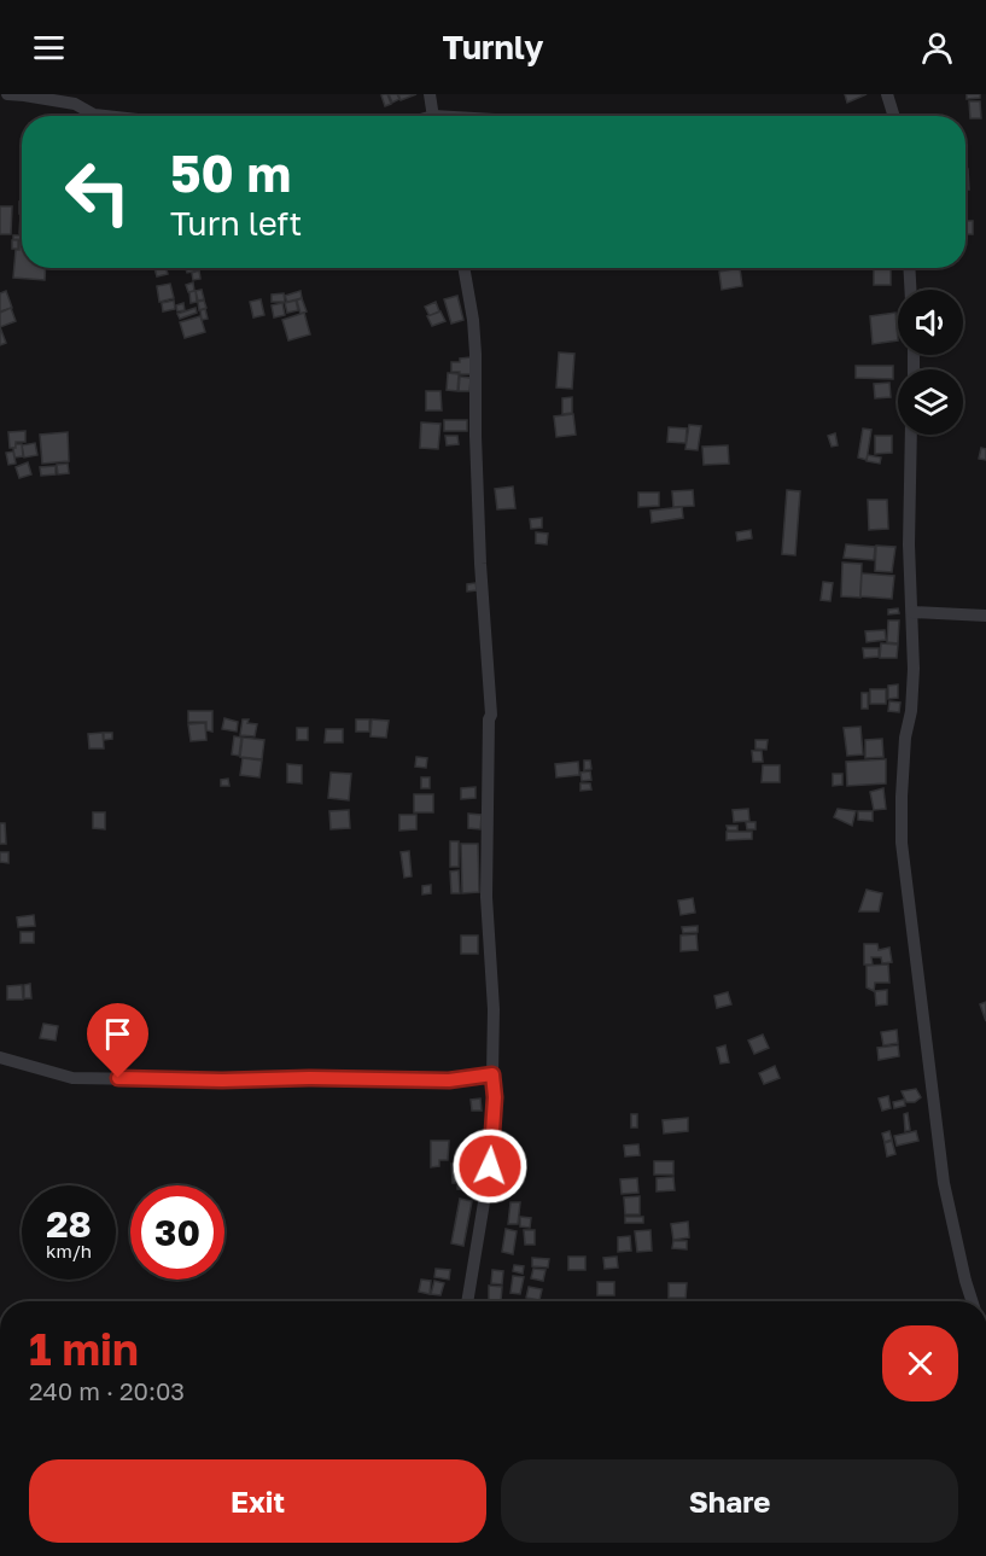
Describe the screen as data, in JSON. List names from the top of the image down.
{
  "page": {
    "header": "Turnly",
    "turn": ["50 m", "Turn left"],
    "speed": "28 km/h",
    "limit": "30",
    "heading": ["1 min", "240 m · 20:03"],
    "buttons": ["Exit", "Share"]
  }
}
